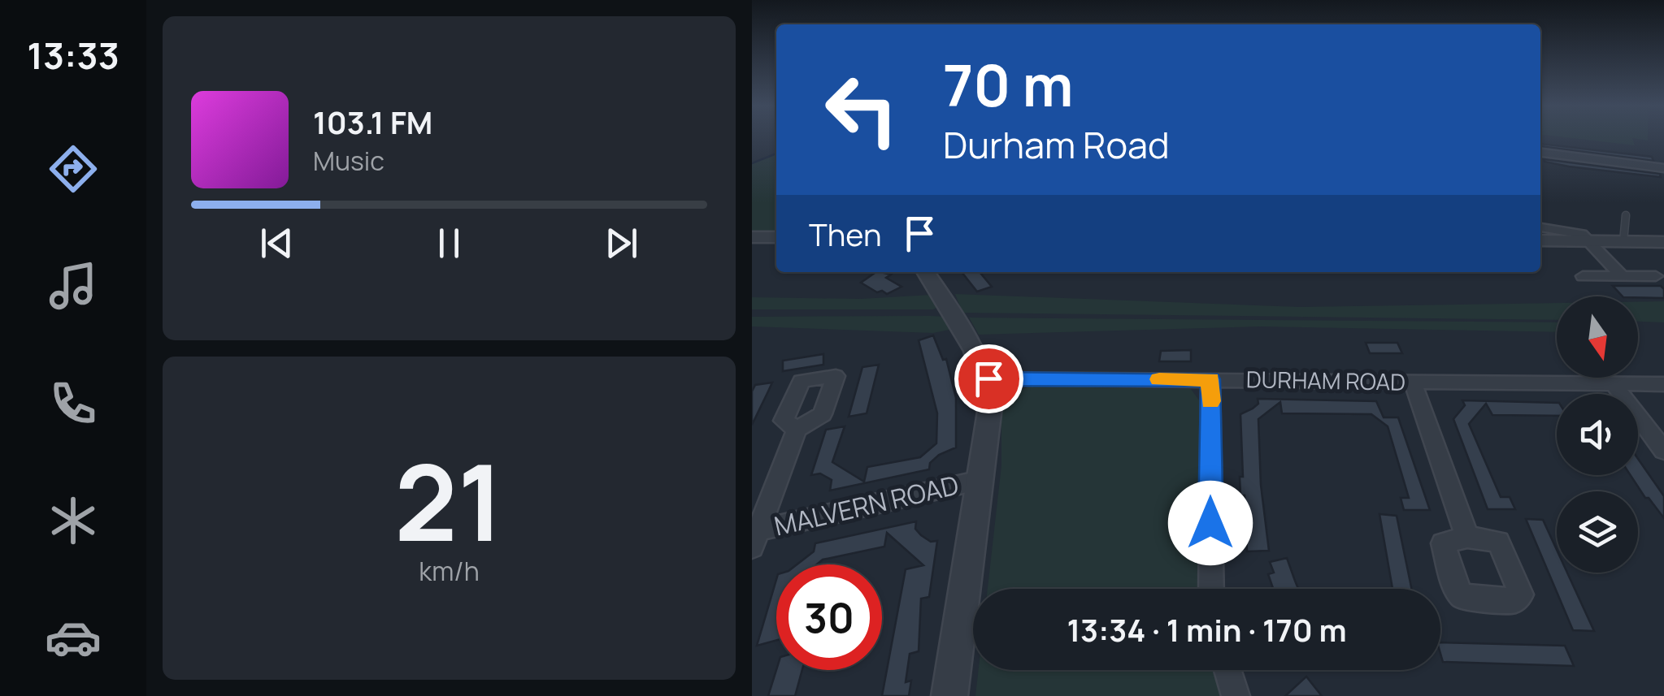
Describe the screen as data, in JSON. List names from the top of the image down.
{
  "streets": {
    "street": ["DURHAM ROAD", "MALVERN ROAD"]
  },
  "north": "bottom",
  "page": {
    "tabs": "13:33",
    "turn": ["70 m", "Durham Road"],
    "song": ["103.1 FM", "Music"],
    "then": "Then",
    "tile": ["21", "km/h"],
    "limit": "30",
    "trip": "13:34 · 1 min · 170 m"
  }
}
